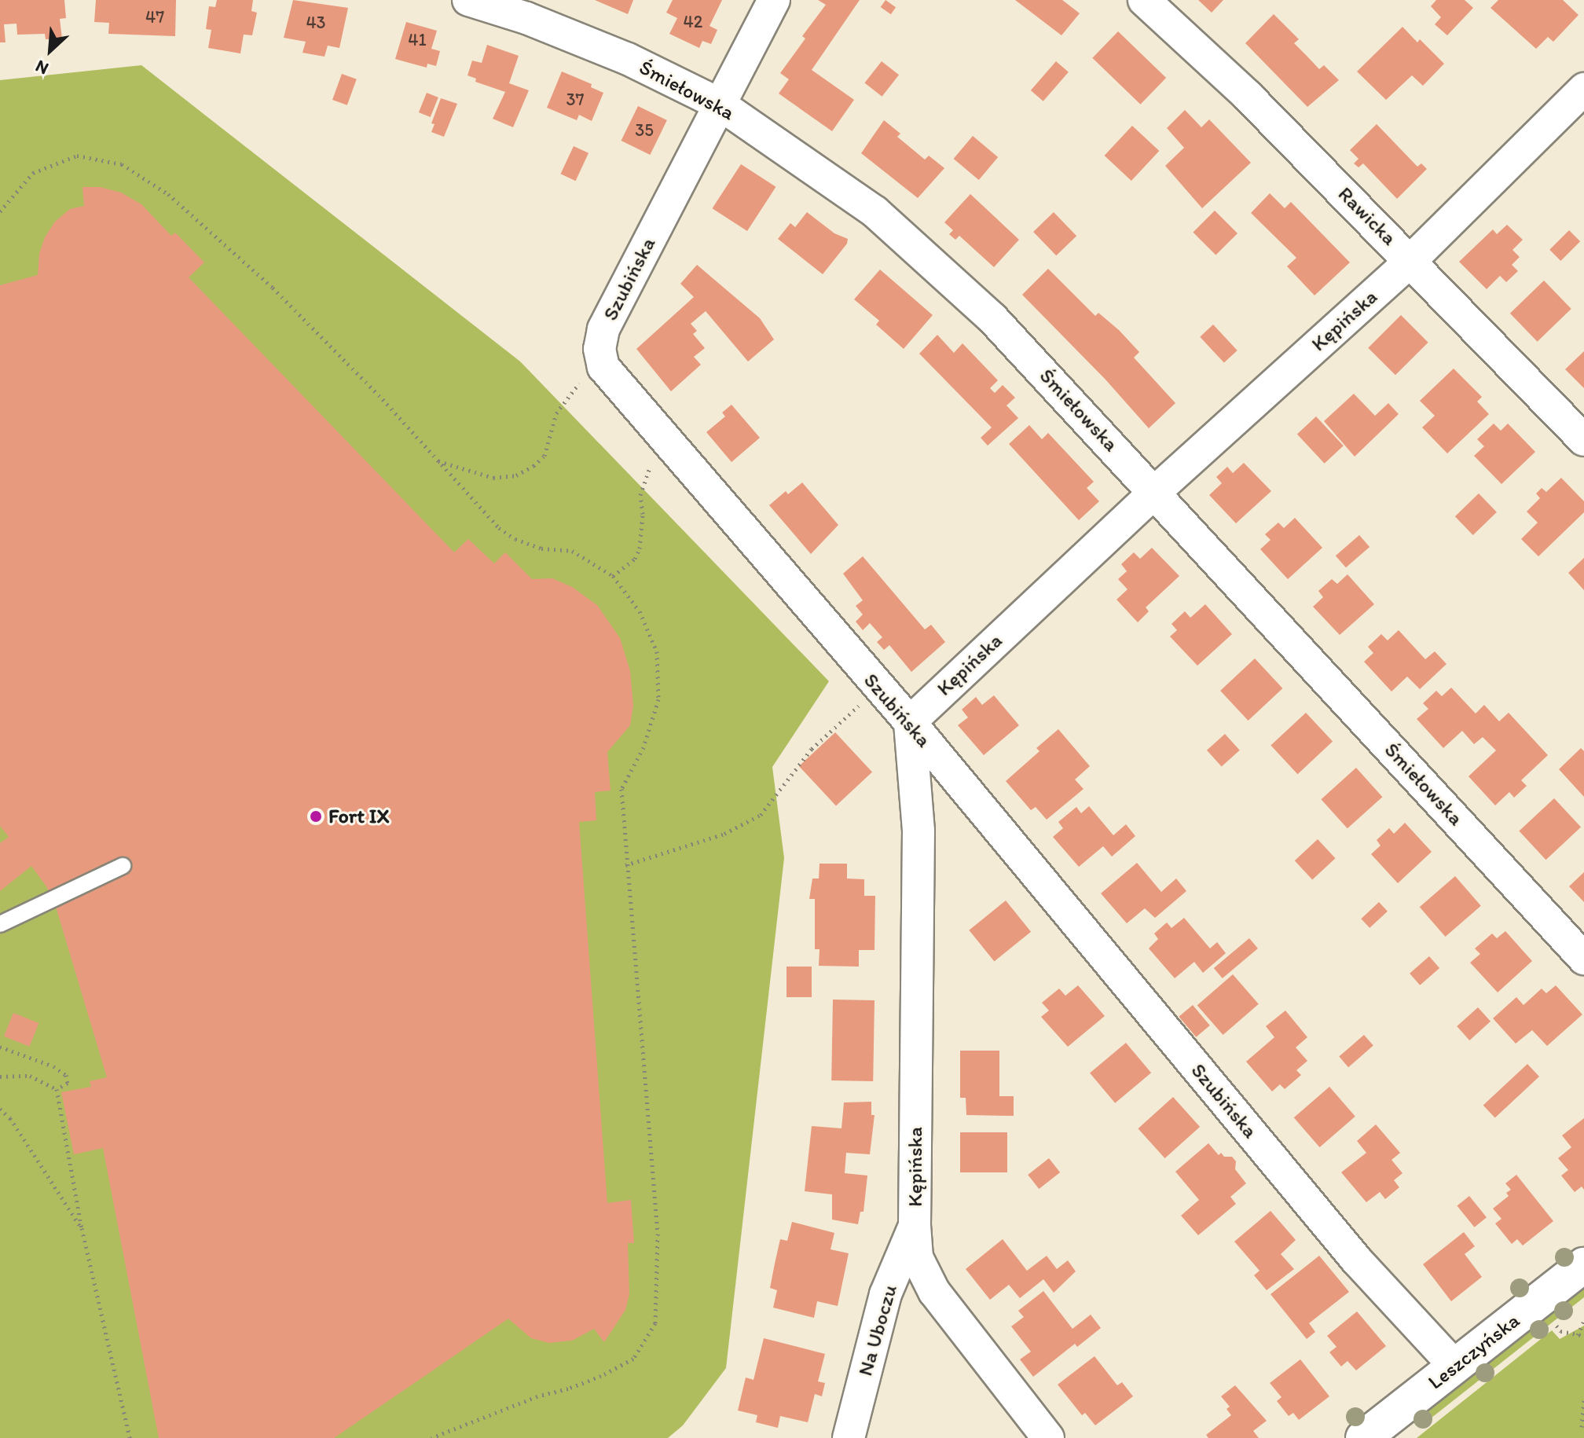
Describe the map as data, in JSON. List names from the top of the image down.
{
  "streets": {
    "street": [
      "Śmiełowska",
      "Rawicka",
      "Szubińska",
      "Kępińska",
      "Na Uboczu",
      "Leszczyńska"
    ]
  },
  "crossings": [
    ["Śmiełowska", "Szubińska"],
    ["Śmiełowska", "Kępińska"],
    ["Rawicka", "Kępińska"],
    ["Szubińska", "Kępińska"],
    ["Szubińska", "Leszczyńska"],
    ["Kępińska", "Na Uboczu"]
  ],
  "places": ["Fort IX"],
  "house_numbers": [
    "47",
    "42",
    "43",
    "41",
    "37",
    "35"
  ],
  "north": "bottom left"
}
